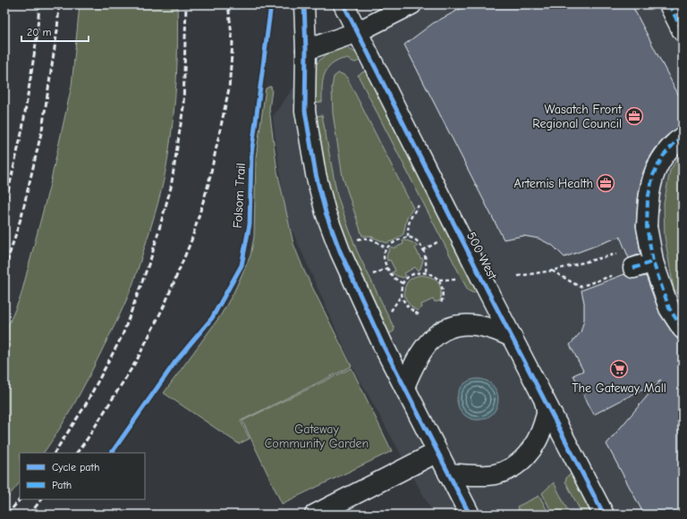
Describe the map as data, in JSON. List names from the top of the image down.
{
  "streets": {
    "street": ["500 West"],
    "cycle path": ["Folsom Trail"]
  },
  "parks": ["Gateway Community Garden"],
  "places": {
    "office": ["Wasatch Front Regional Council", "Artemis Health"],
    "supermarket": ["The Gateway Mall"]
  },
  "legend": ["Cycle path", "Path"],
  "scale_bar": "20 m"
}
